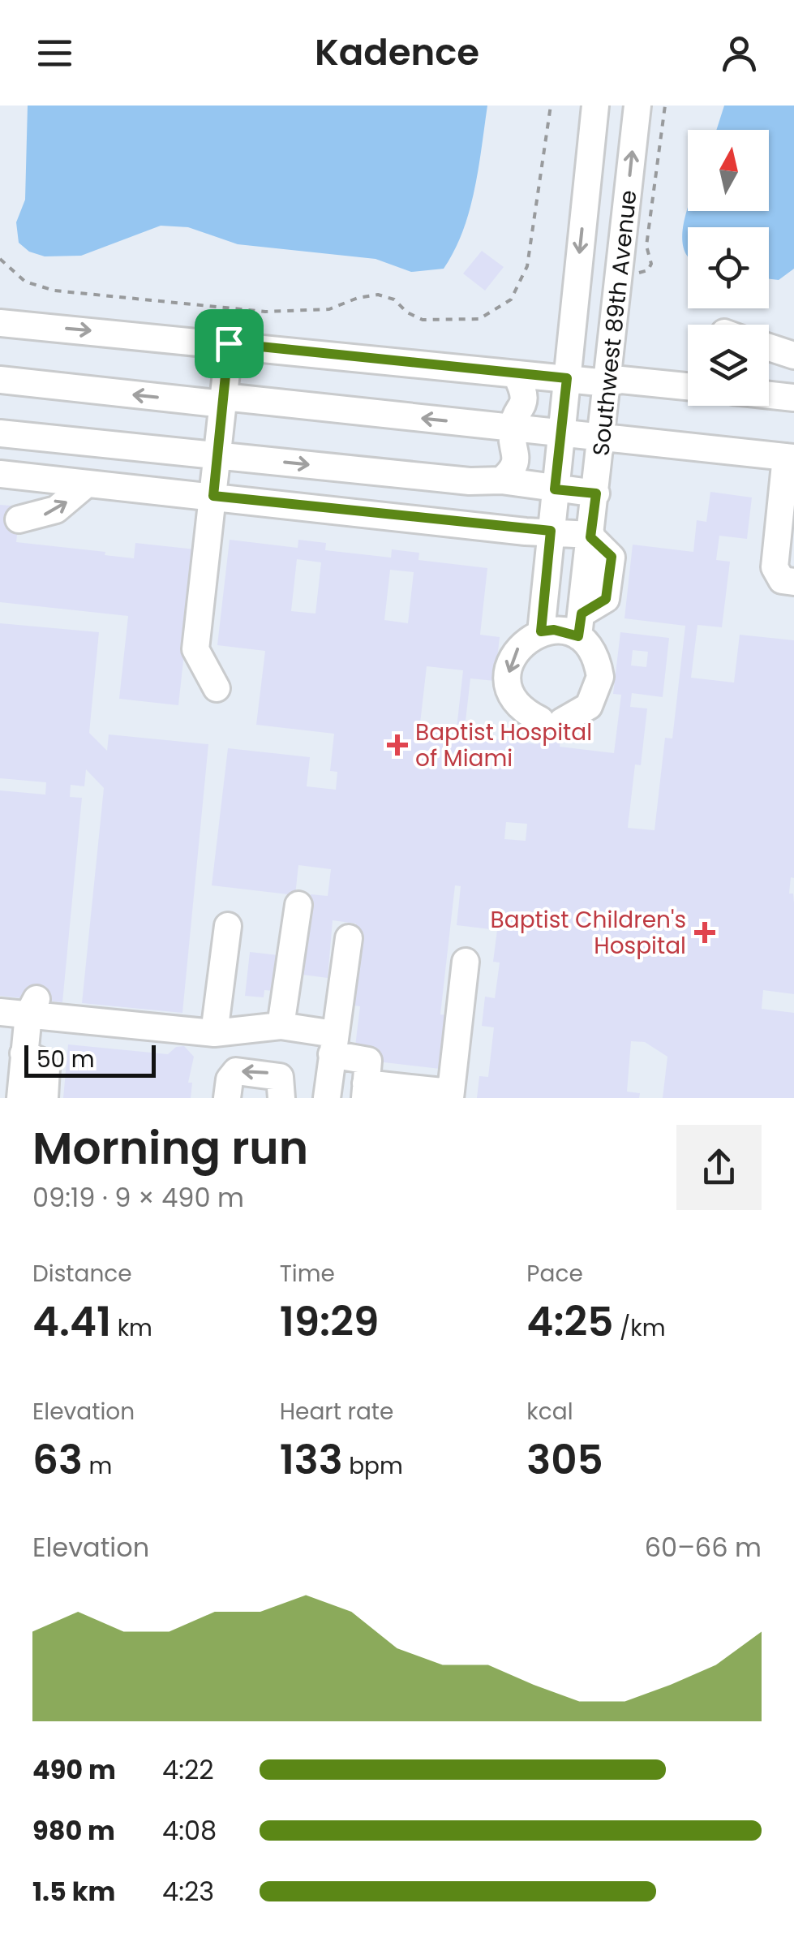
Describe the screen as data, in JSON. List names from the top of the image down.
{
  "streets": {
    "street": ["Southwest 89th Avenue"]
  },
  "places": {
    "health": ["Baptist Hospital of Miami", "Baptist Children's Hospital"]
  },
  "scale_bar": "50 m",
  "north": "top",
  "page": {
    "header": "Kadence",
    "scale": "50 m",
    "heading": ["Morning run", "09:19 · 9 × 490 m"],
    "stats": [
      ["Distance", "4.41 km"],
      ["Time", "19:29"],
      ["Pace", "4:25 /km"],
      ["Elevation", "63 m"],
      ["Heart rate", "133 bpm"],
      ["kcal", "305"]
    ],
    "chart": ["Elevation", "60–66 m"],
    "list": [
      {
        "name": "490 m",
        "note": "4:22"
      },
      {
        "name": "980 m",
        "note": "4:08"
      },
      {
        "name": "1.5 km",
        "note": "4:23"
      }
    ]
  }
}
